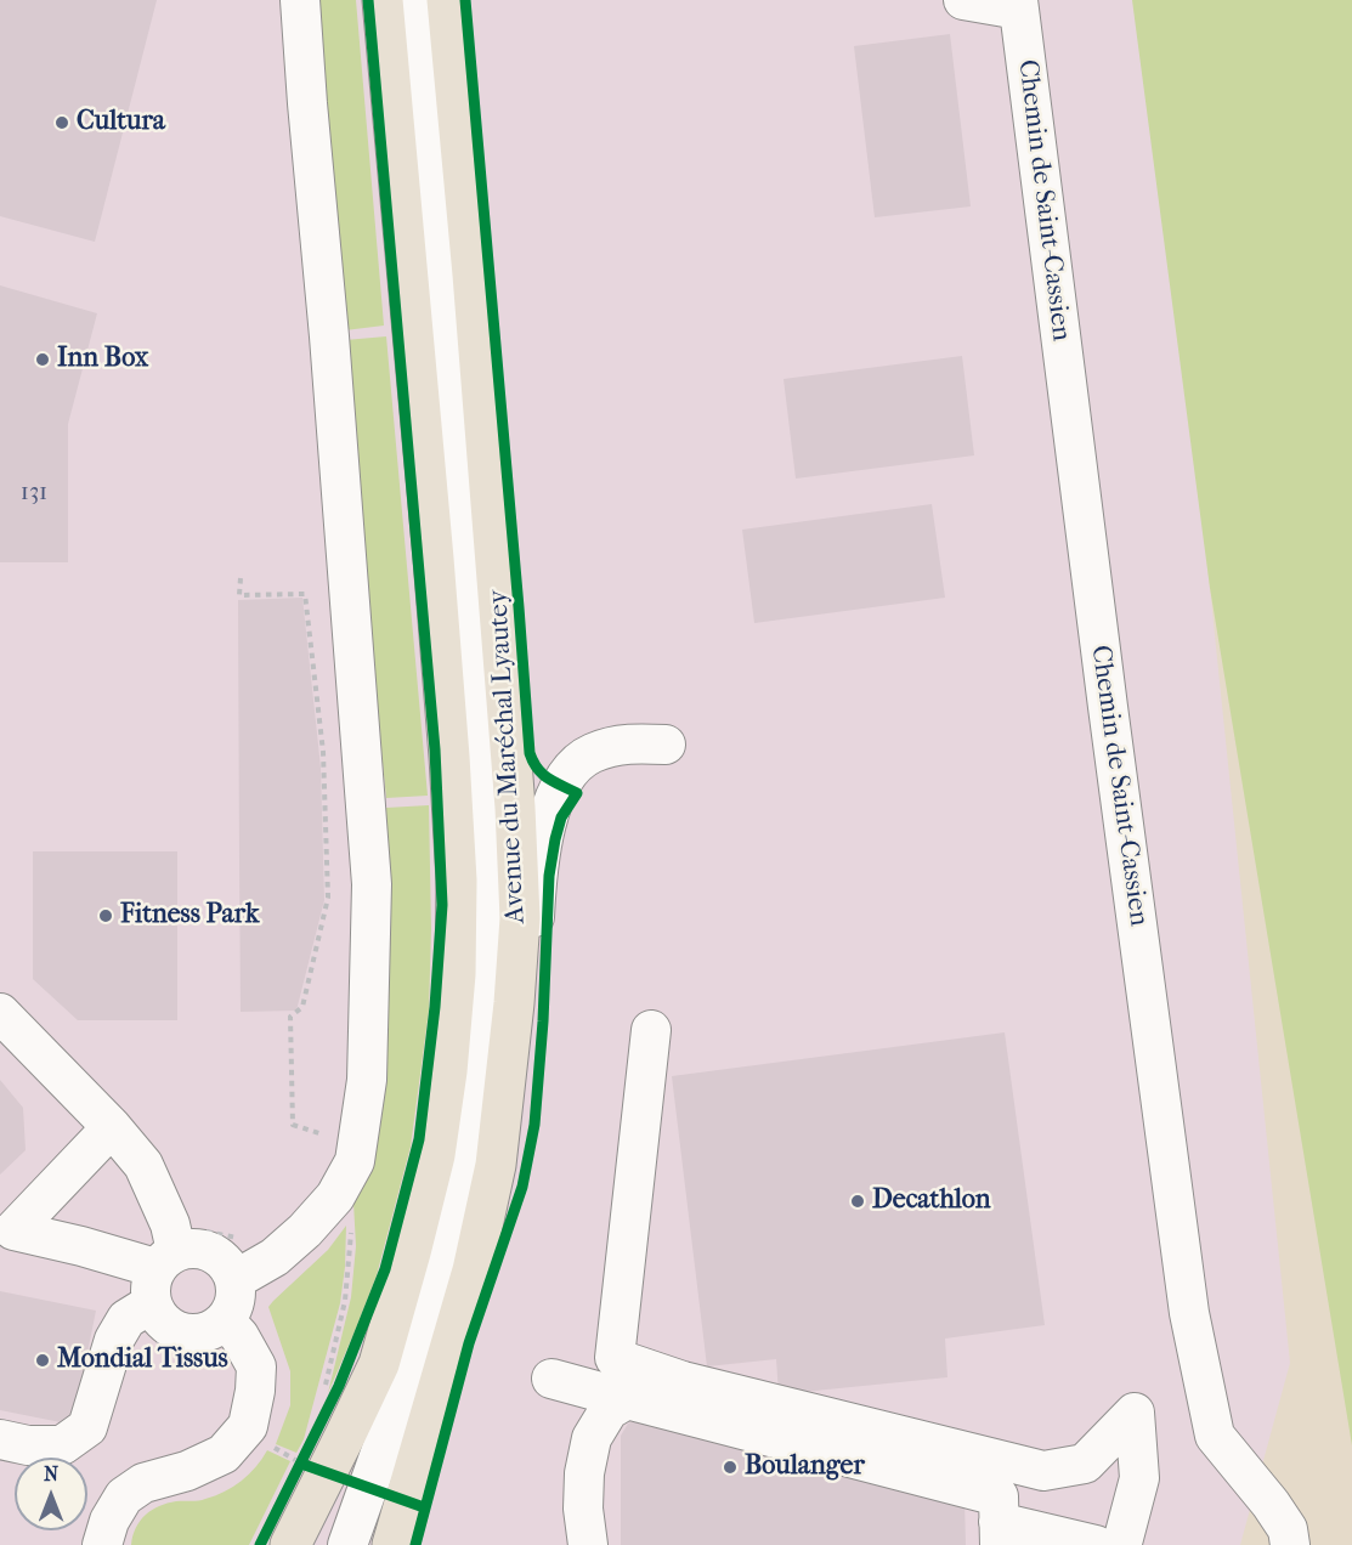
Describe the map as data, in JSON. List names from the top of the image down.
{
  "streets": {
    "main road": ["Avenue du Maréchal Lyautey"],
    "street": ["Chemin de Saint-Cassien"]
  },
  "places": [
    "Cultura",
    "Inn Box",
    "Fitness Park",
    "Decathlon",
    "Mondial Tissus",
    "Boulanger"
  ],
  "house_numbers": ["131"],
  "north": "top"
}
